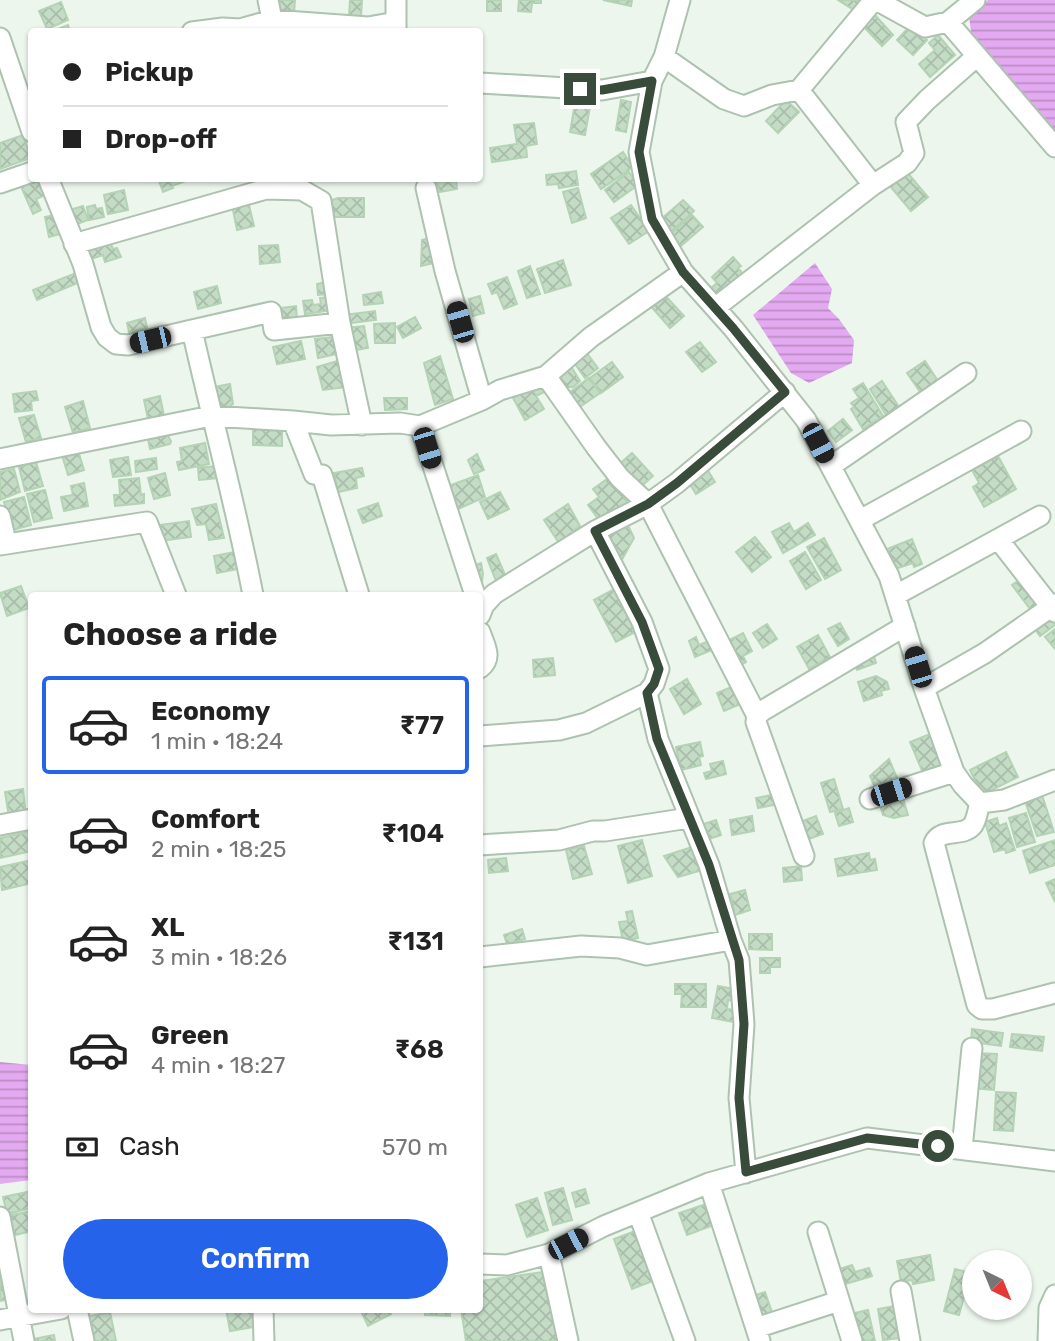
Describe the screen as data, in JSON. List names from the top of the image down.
{
  "north": "bottom right",
  "page": {
    "banner": ["Pickup", "Drop-off"],
    "heading": "Choose a ride",
    "list": [
      {
        "name": "Economy",
        "note": "1 min · 18:24",
        "value": "₹77"
      },
      {
        "name": "Comfort",
        "note": "2 min · 18:25",
        "value": "₹104"
      },
      {
        "name": "XL",
        "note": "3 min · 18:26",
        "value": "₹131"
      },
      {
        "name": "Green",
        "note": "4 min · 18:27",
        "value": "₹68"
      }
    ],
    "pay": ["Cash", "570 m"],
    "buttons": "Confirm"
  }
}
